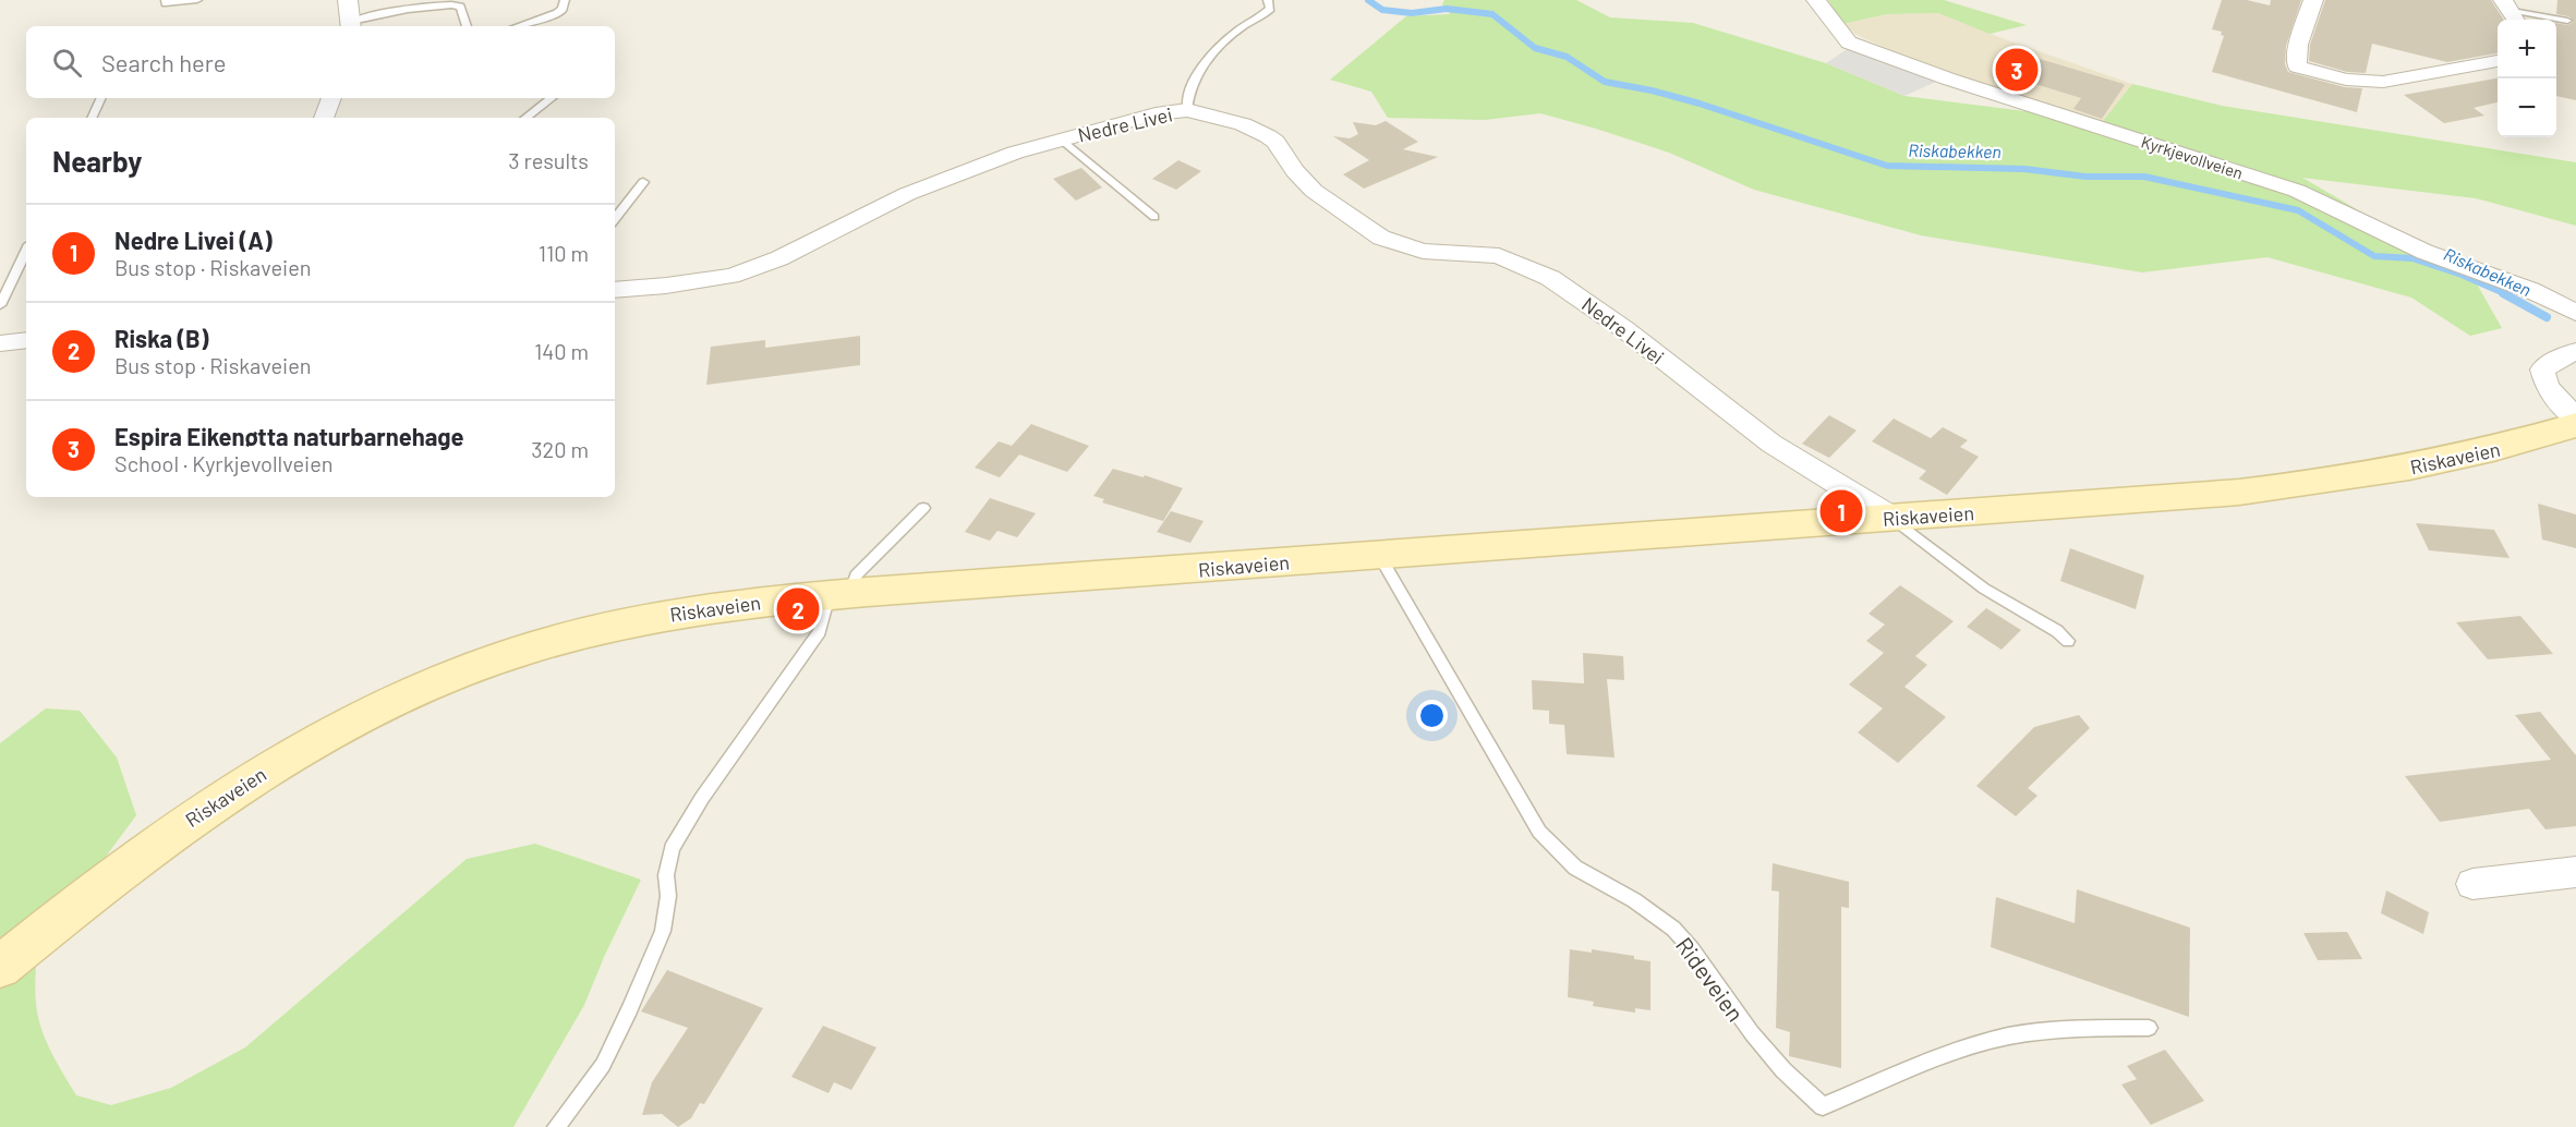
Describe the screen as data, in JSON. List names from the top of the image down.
{
  "streets": {
    "main road": ["Riskaveien"],
    "street": ["Nedre Livei", "Kyrkjevollveien"],
    "lane": ["Rideveien"]
  },
  "crossings": [
    ["Nedre Livei", "Riskaveien"],
    ["Riskaveien", "Rideveien"]
  ],
  "water": ["Riskabekken"],
  "page": {
    "map_buttons": ["+", "−"],
    "search": "Search here",
    "pins": ["3", "1", "2"],
    "heading": ["Nearby", "3 results"],
    "list": [
      {
        "mark": "1",
        "name": "Nedre Livei (A)",
        "note": "Bus stop · Riskaveien",
        "value": "110 m"
      },
      {
        "mark": "2",
        "name": "Riska (B)",
        "note": "Bus stop · Riskaveien",
        "value": "140 m"
      },
      {
        "mark": "3",
        "name": "Espira Eikenøtta naturbarnehage",
        "note": "School · Kyrkjevollveien",
        "value": "320 m"
      }
    ]
  }
}
